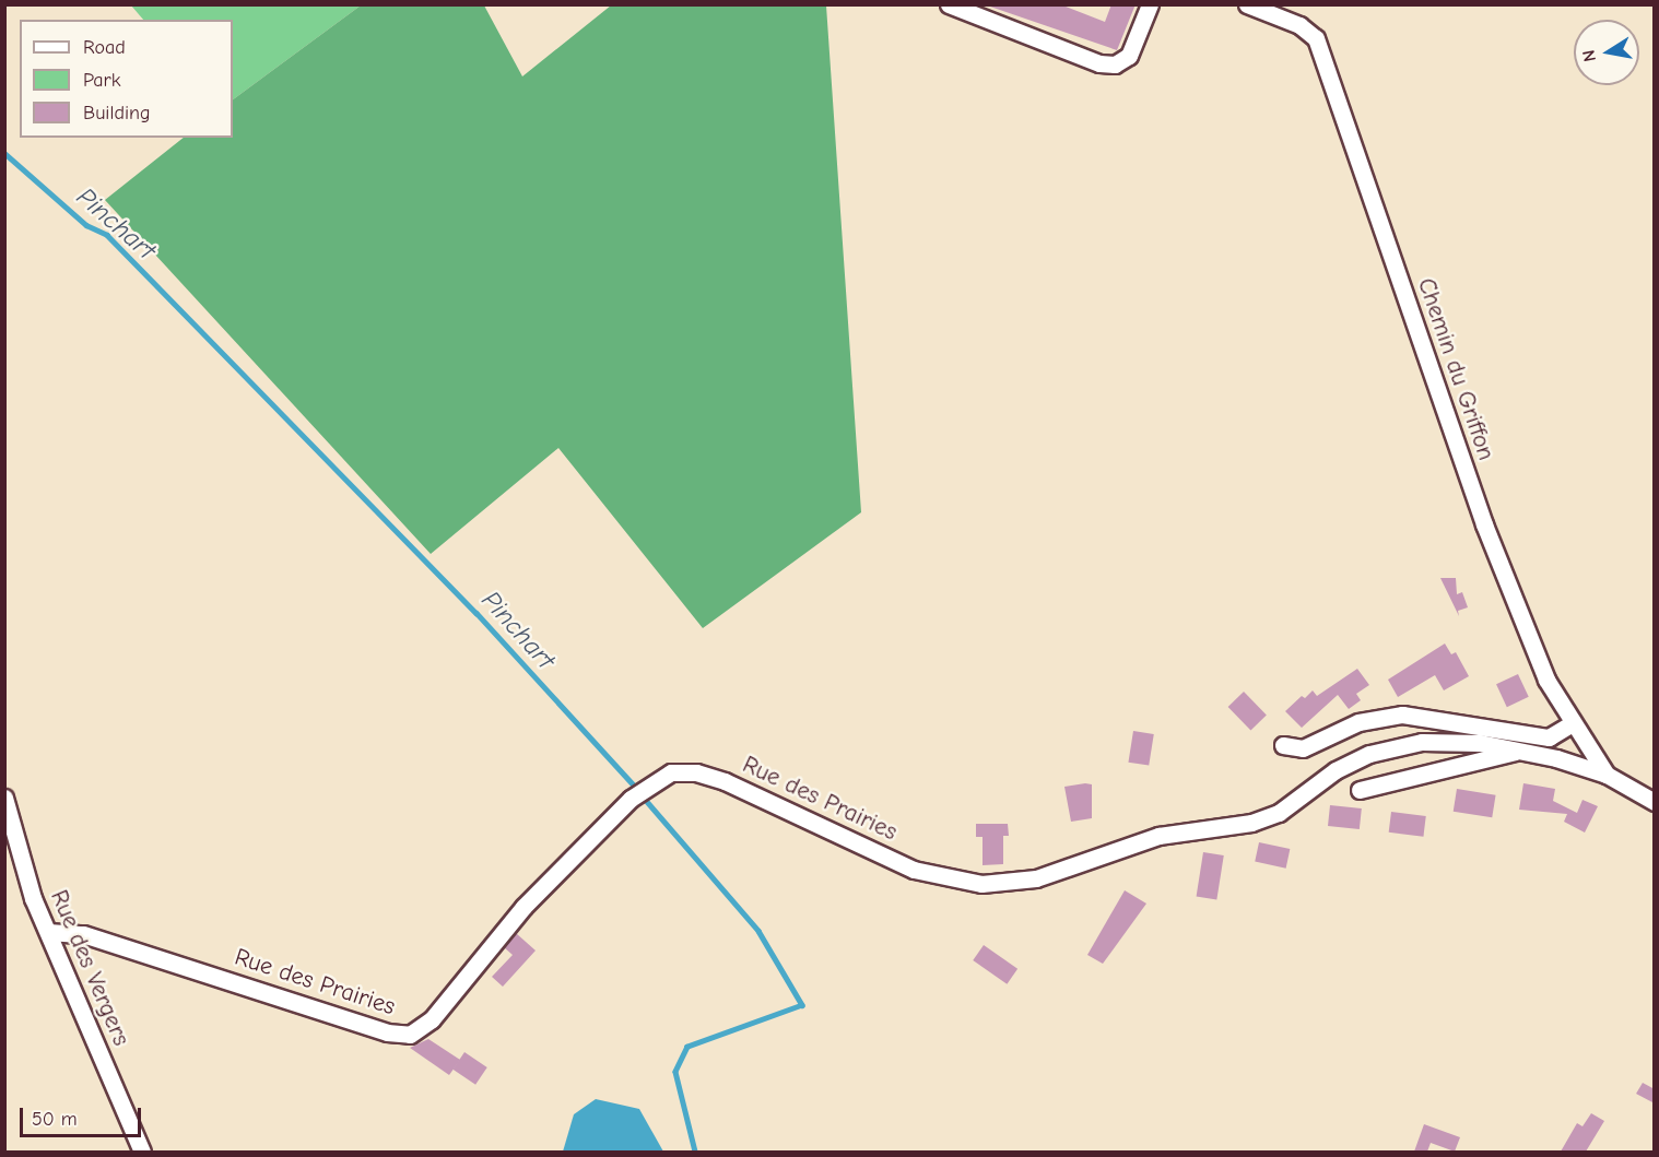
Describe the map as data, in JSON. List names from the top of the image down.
{
  "streets": {
    "street": ["Chemin du Griffon", "Rue des Prairies", "Rue des Vergers"]
  },
  "crossings": [
    ["Chemin du Griffon", "Rue des Prairies"],
    ["Rue des Prairies", "Rue des Vergers"]
  ],
  "water": ["Pinchart"],
  "legend": ["Road", "Park", "Building"],
  "scale_bar": "50 m",
  "north": "left"
}
